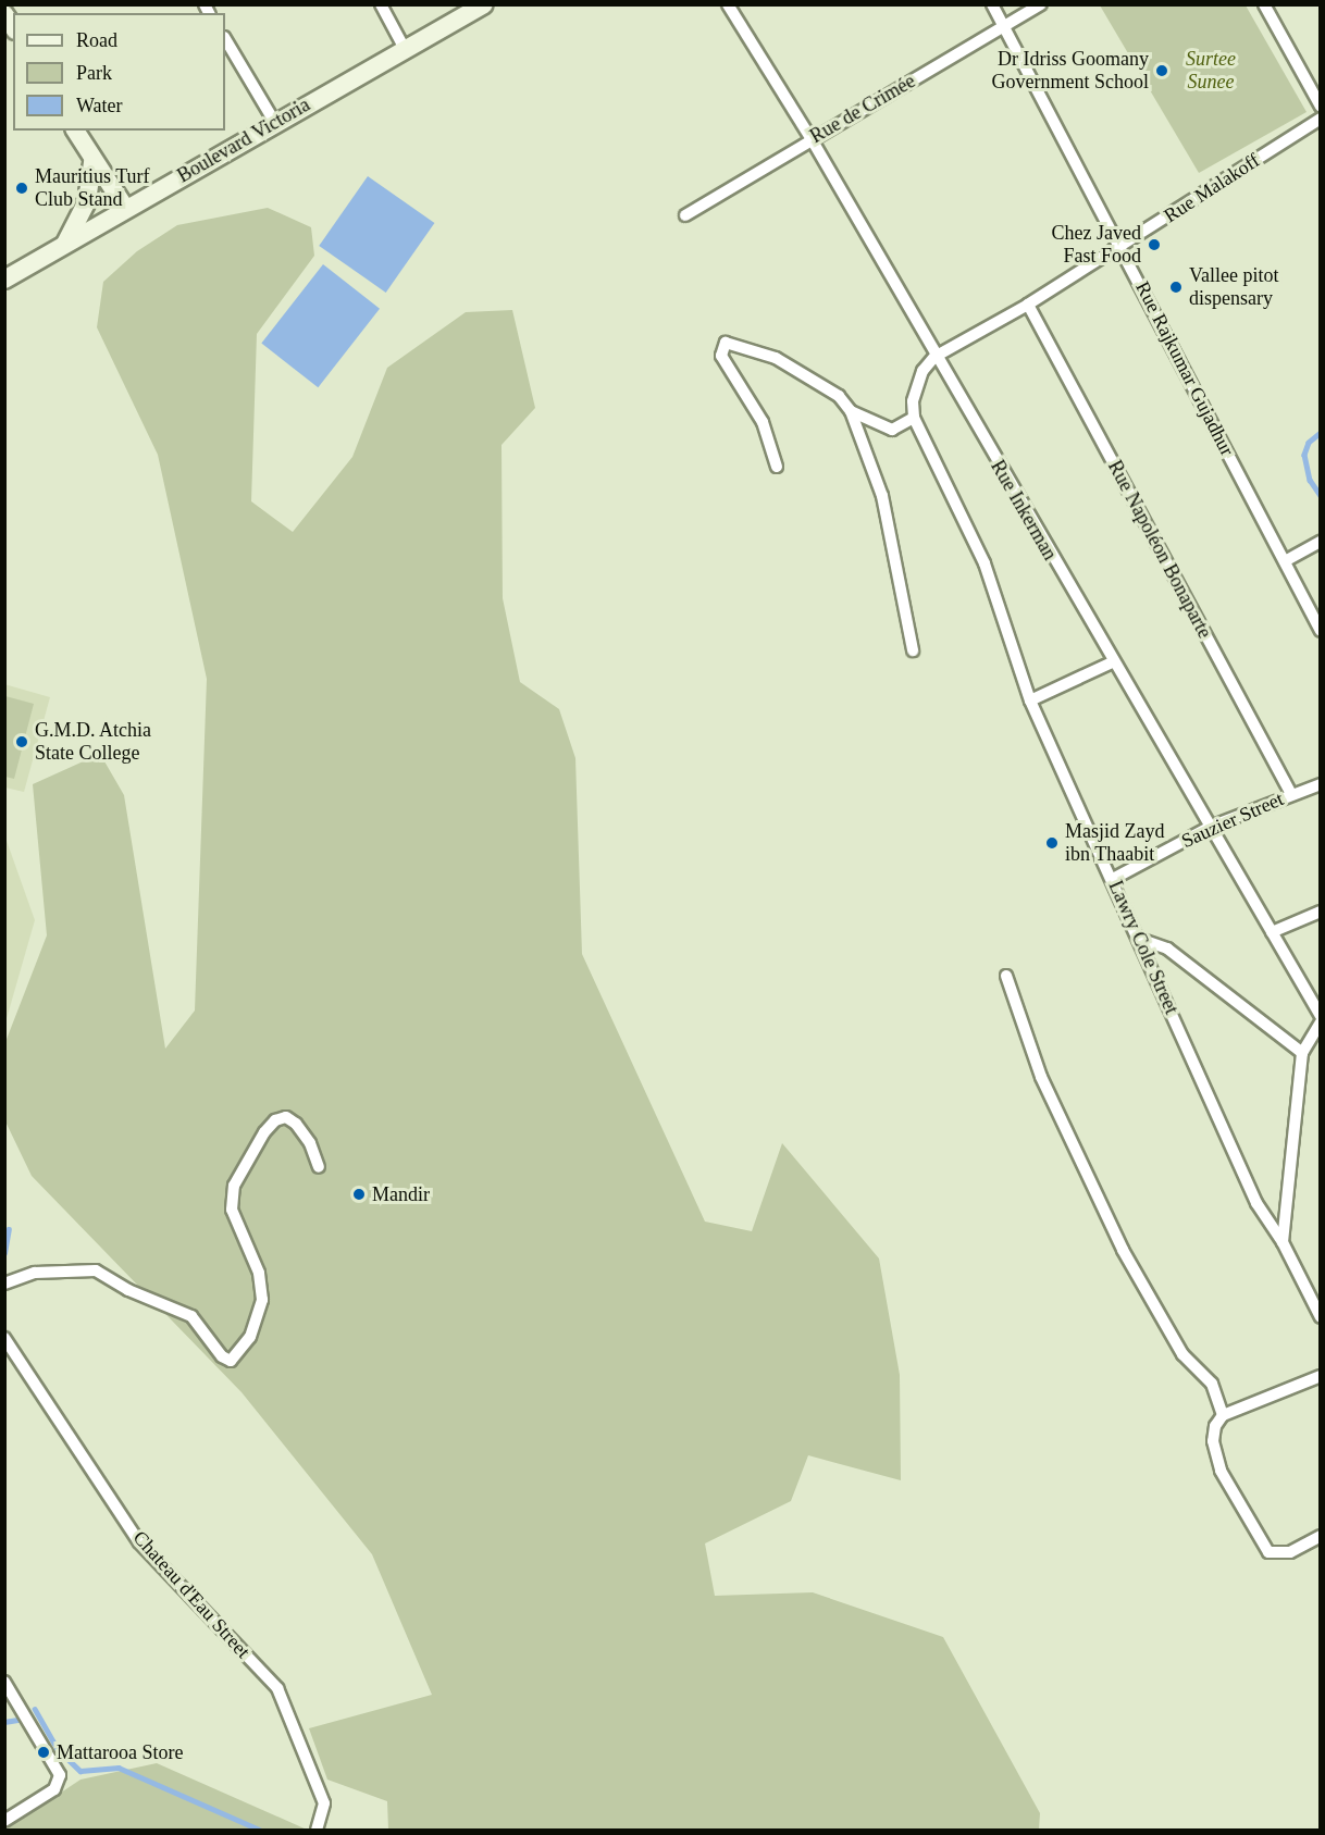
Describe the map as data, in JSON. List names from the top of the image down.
{
  "streets": {
    "main road": ["Boulevard Victoria"],
    "street": [
      "Rue de Crimée",
      "Rue Malakoff",
      "Rue Rajkumar Gujadhur",
      "Rue Inkerman",
      "Rue Napoléon Bonaparte",
      "Sauzier Street",
      "Lawry Cole Street",
      "Chateau d'Eau Street"
    ]
  },
  "crossings": [
    ["Rue de Crimée", "Rue Rajkumar Gujadhur"],
    ["Rue de Crimée", "Rue Inkerman"],
    ["Rue Malakoff", "Rue Rajkumar Gujadhur"],
    ["Rue Malakoff", "Rue Inkerman"],
    ["Rue Malakoff", "Rue Napoléon Bonaparte"],
    ["Rue Inkerman", "Sauzier Street"],
    ["Rue Napoléon Bonaparte", "Sauzier Street"],
    ["Sauzier Street", "Lawry Cole Street"]
  ],
  "parks": ["Surtee Sunee"],
  "places": [
    "Dr Idriss Goomany Government School",
    "Mauritius Turf Club Stand",
    "Chez Javed Fast Food",
    "Vallee pitot dispensary",
    "G.M.D. Atchia State College",
    "Masjid Zayd ibn Thaabit",
    "Mandir",
    "Mattarooa Store"
  ],
  "legend": ["Road", "Park", "Water"]
}
